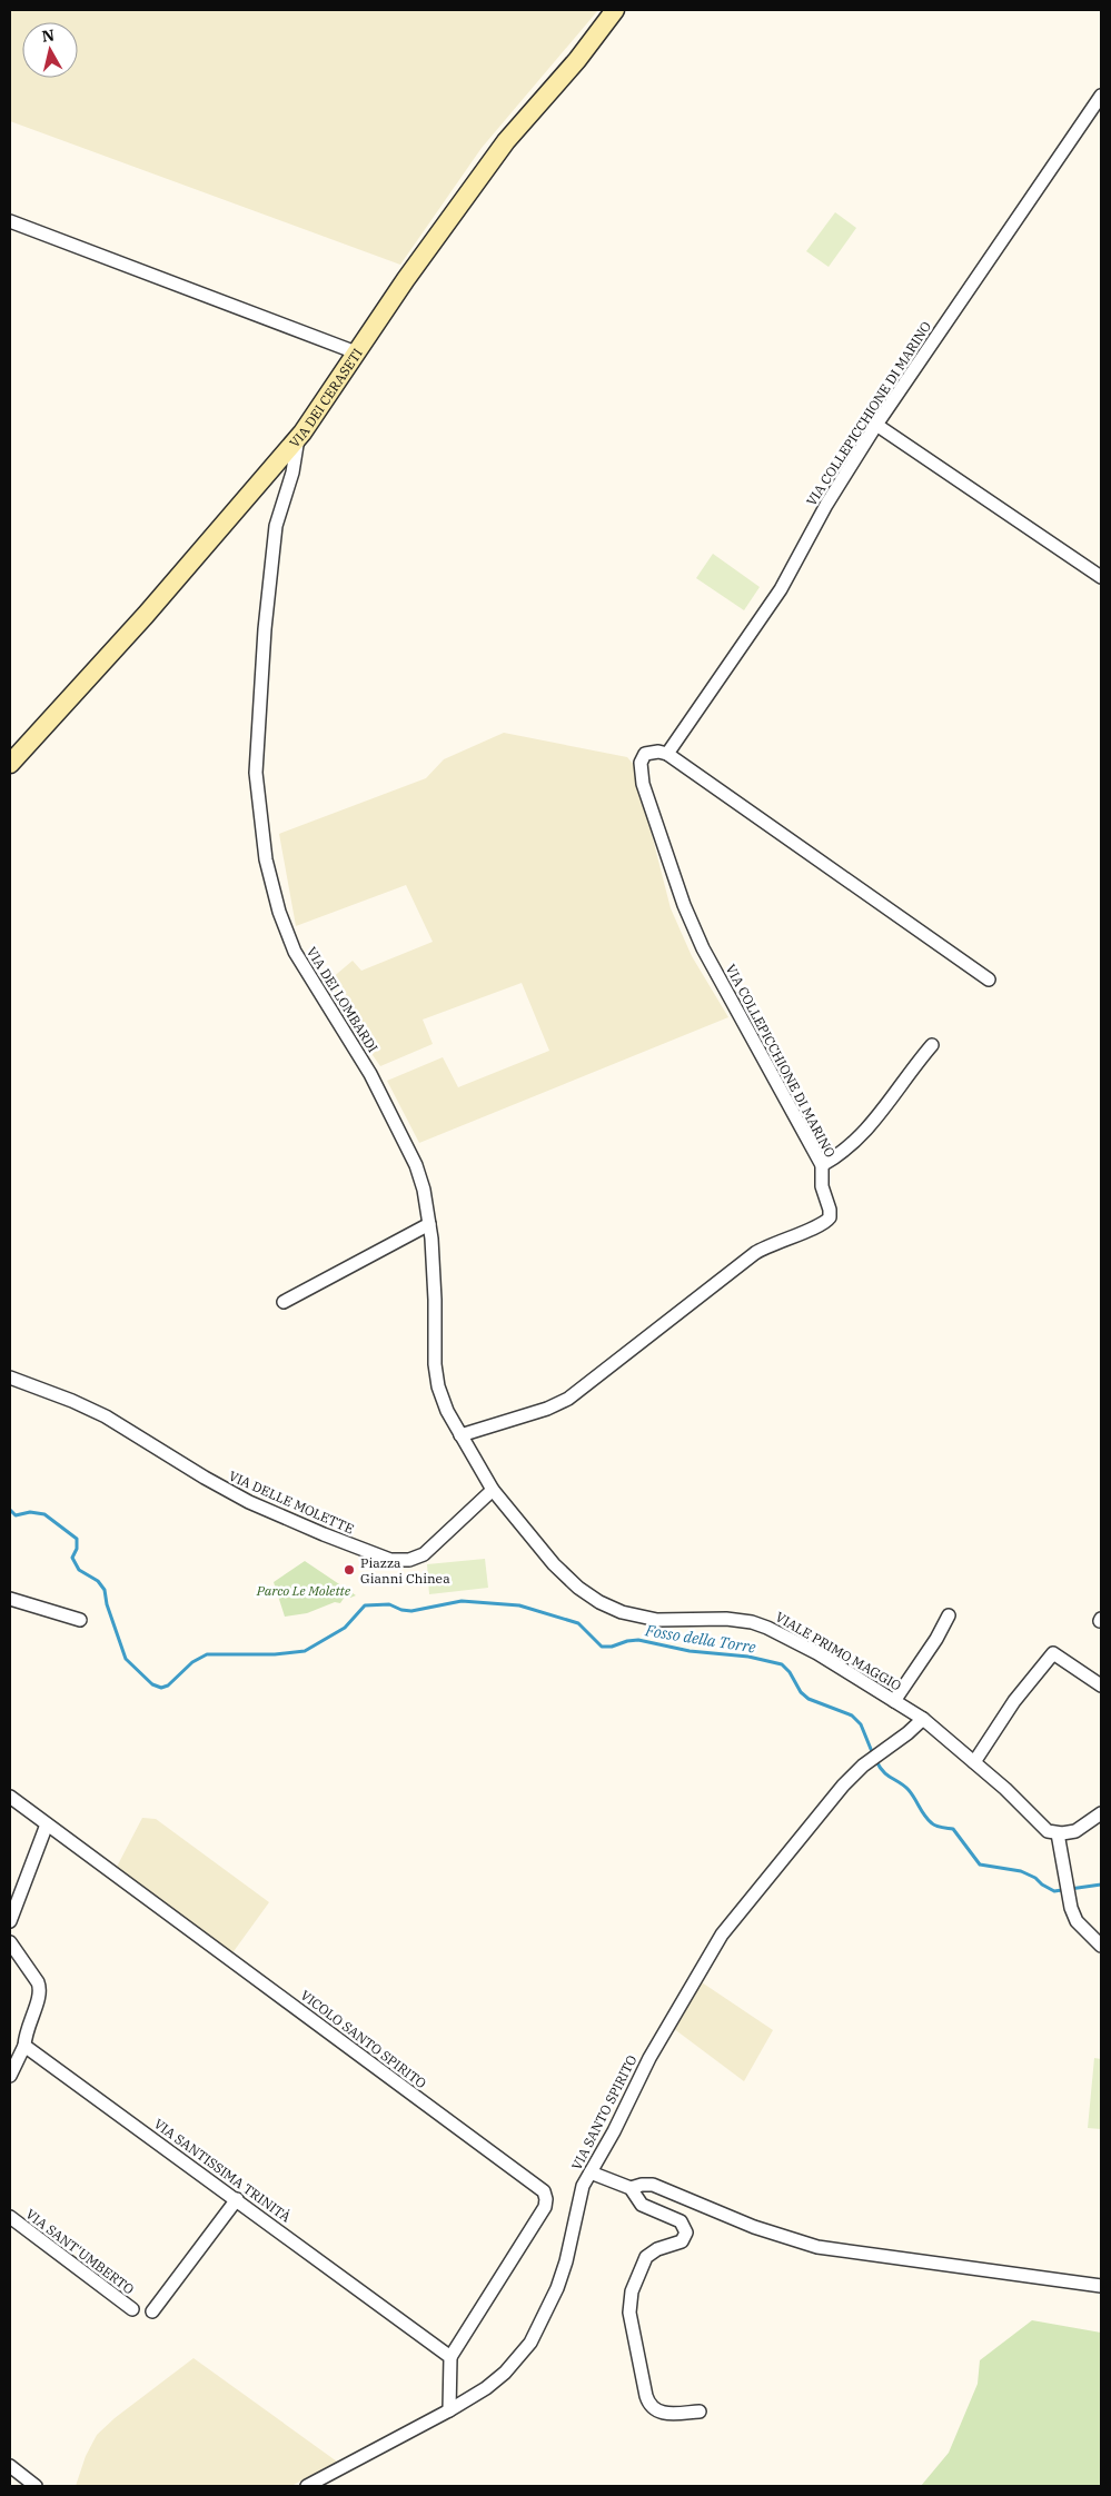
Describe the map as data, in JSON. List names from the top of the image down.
{
  "streets": {
    "street": [
      "VIA DEI CERASETI",
      "VIA COLLEPICCHIONE DI MARINO",
      "VIA DEI LOMBARDI",
      "VIA DELLE MOLETTE",
      "VIALE PRIMO MAGGIO",
      "VICOLO SANTO SPIRITO",
      "VIA SANTO SPIRITO",
      "VIA SANTISSIMA TRINITÀ",
      "VIA SANT'UMBERTO"
    ]
  },
  "crossings": [
    ["VIA DEI CERASETI", "VIA DEI LOMBARDI"],
    ["VIA COLLEPICCHIONE DI MARINO", "VIA DEI LOMBARDI"],
    ["VIA DEI LOMBARDI", "VIA DELLE MOLETTE"],
    ["VIA DEI LOMBARDI", "VIALE PRIMO MAGGIO"],
    ["VIA DELLE MOLETTE", "VIALE PRIMO MAGGIO"],
    ["VIALE PRIMO MAGGIO", "VIA SANTO SPIRITO"],
    ["VICOLO SANTO SPIRITO", "VIA SANTISSIMA TRINITÀ"]
  ],
  "water": ["Fosso della Torre"],
  "parks": ["Parco Le Molette"],
  "places": ["Piazza Gianni Chinea"],
  "north": "top"
}
